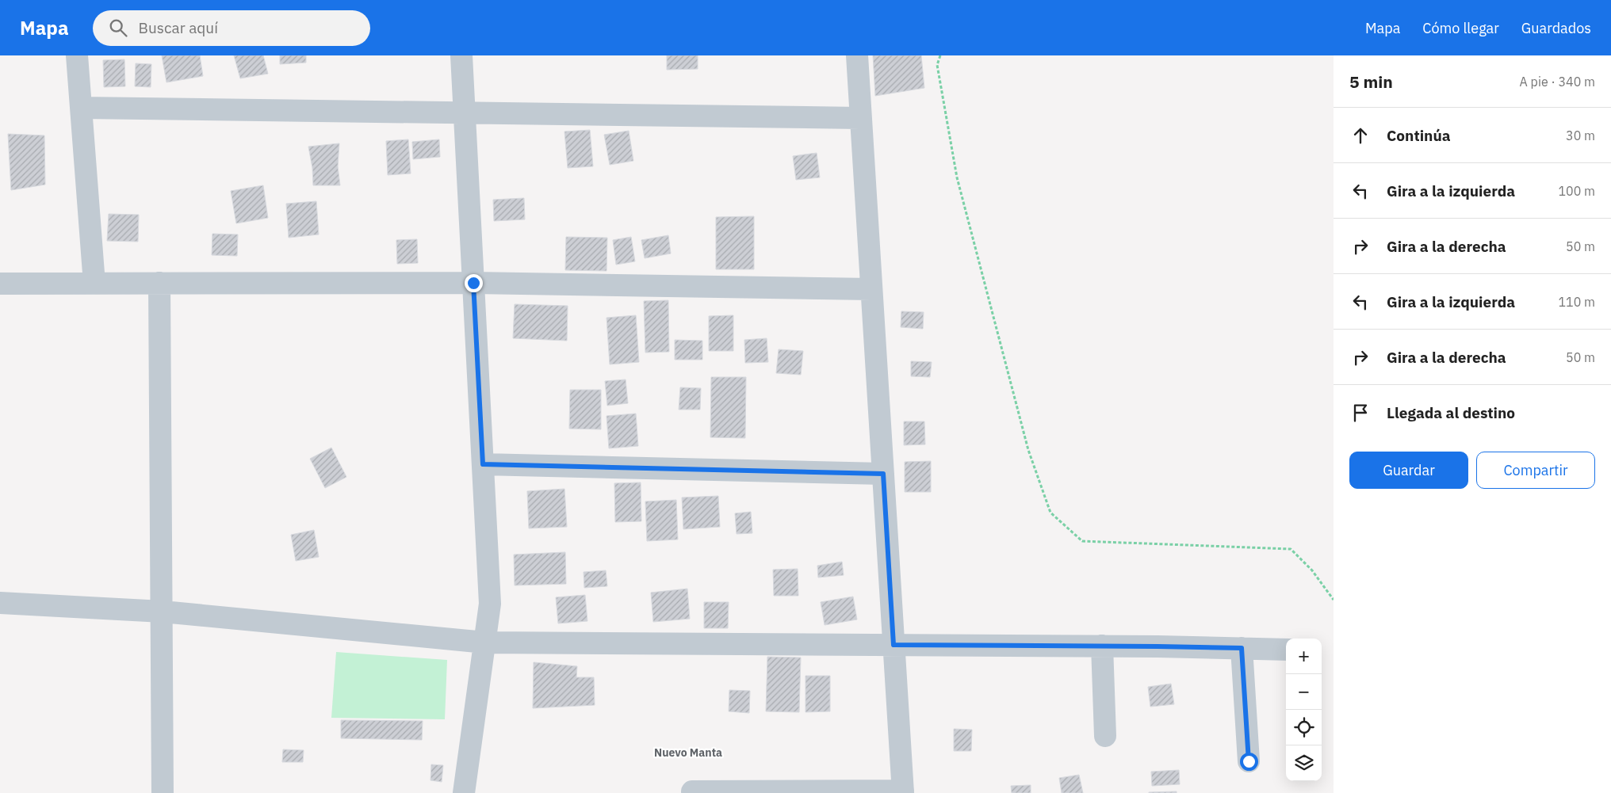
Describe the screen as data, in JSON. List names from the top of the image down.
{
  "districts": ["Nuevo Manta"],
  "page": {
    "header": "Mapa",
    "search": "Buscar aquí",
    "nav": ["Mapa", "Cómo llegar", "Guardados"],
    "heading": ["5 min", "A pie · 340 m"],
    "list": [
      ["Continúa", "30 m"],
      ["Gira a la izquierda", "100 m"],
      ["Gira a la derecha", "50 m"],
      ["Gira a la izquierda", "110 m"],
      ["Gira a la derecha", "50 m"],
      "Llegada al destino"
    ],
    "buttons": ["Guardar", "Compartir"],
    "map_buttons": ["+", "−"]
  }
}
